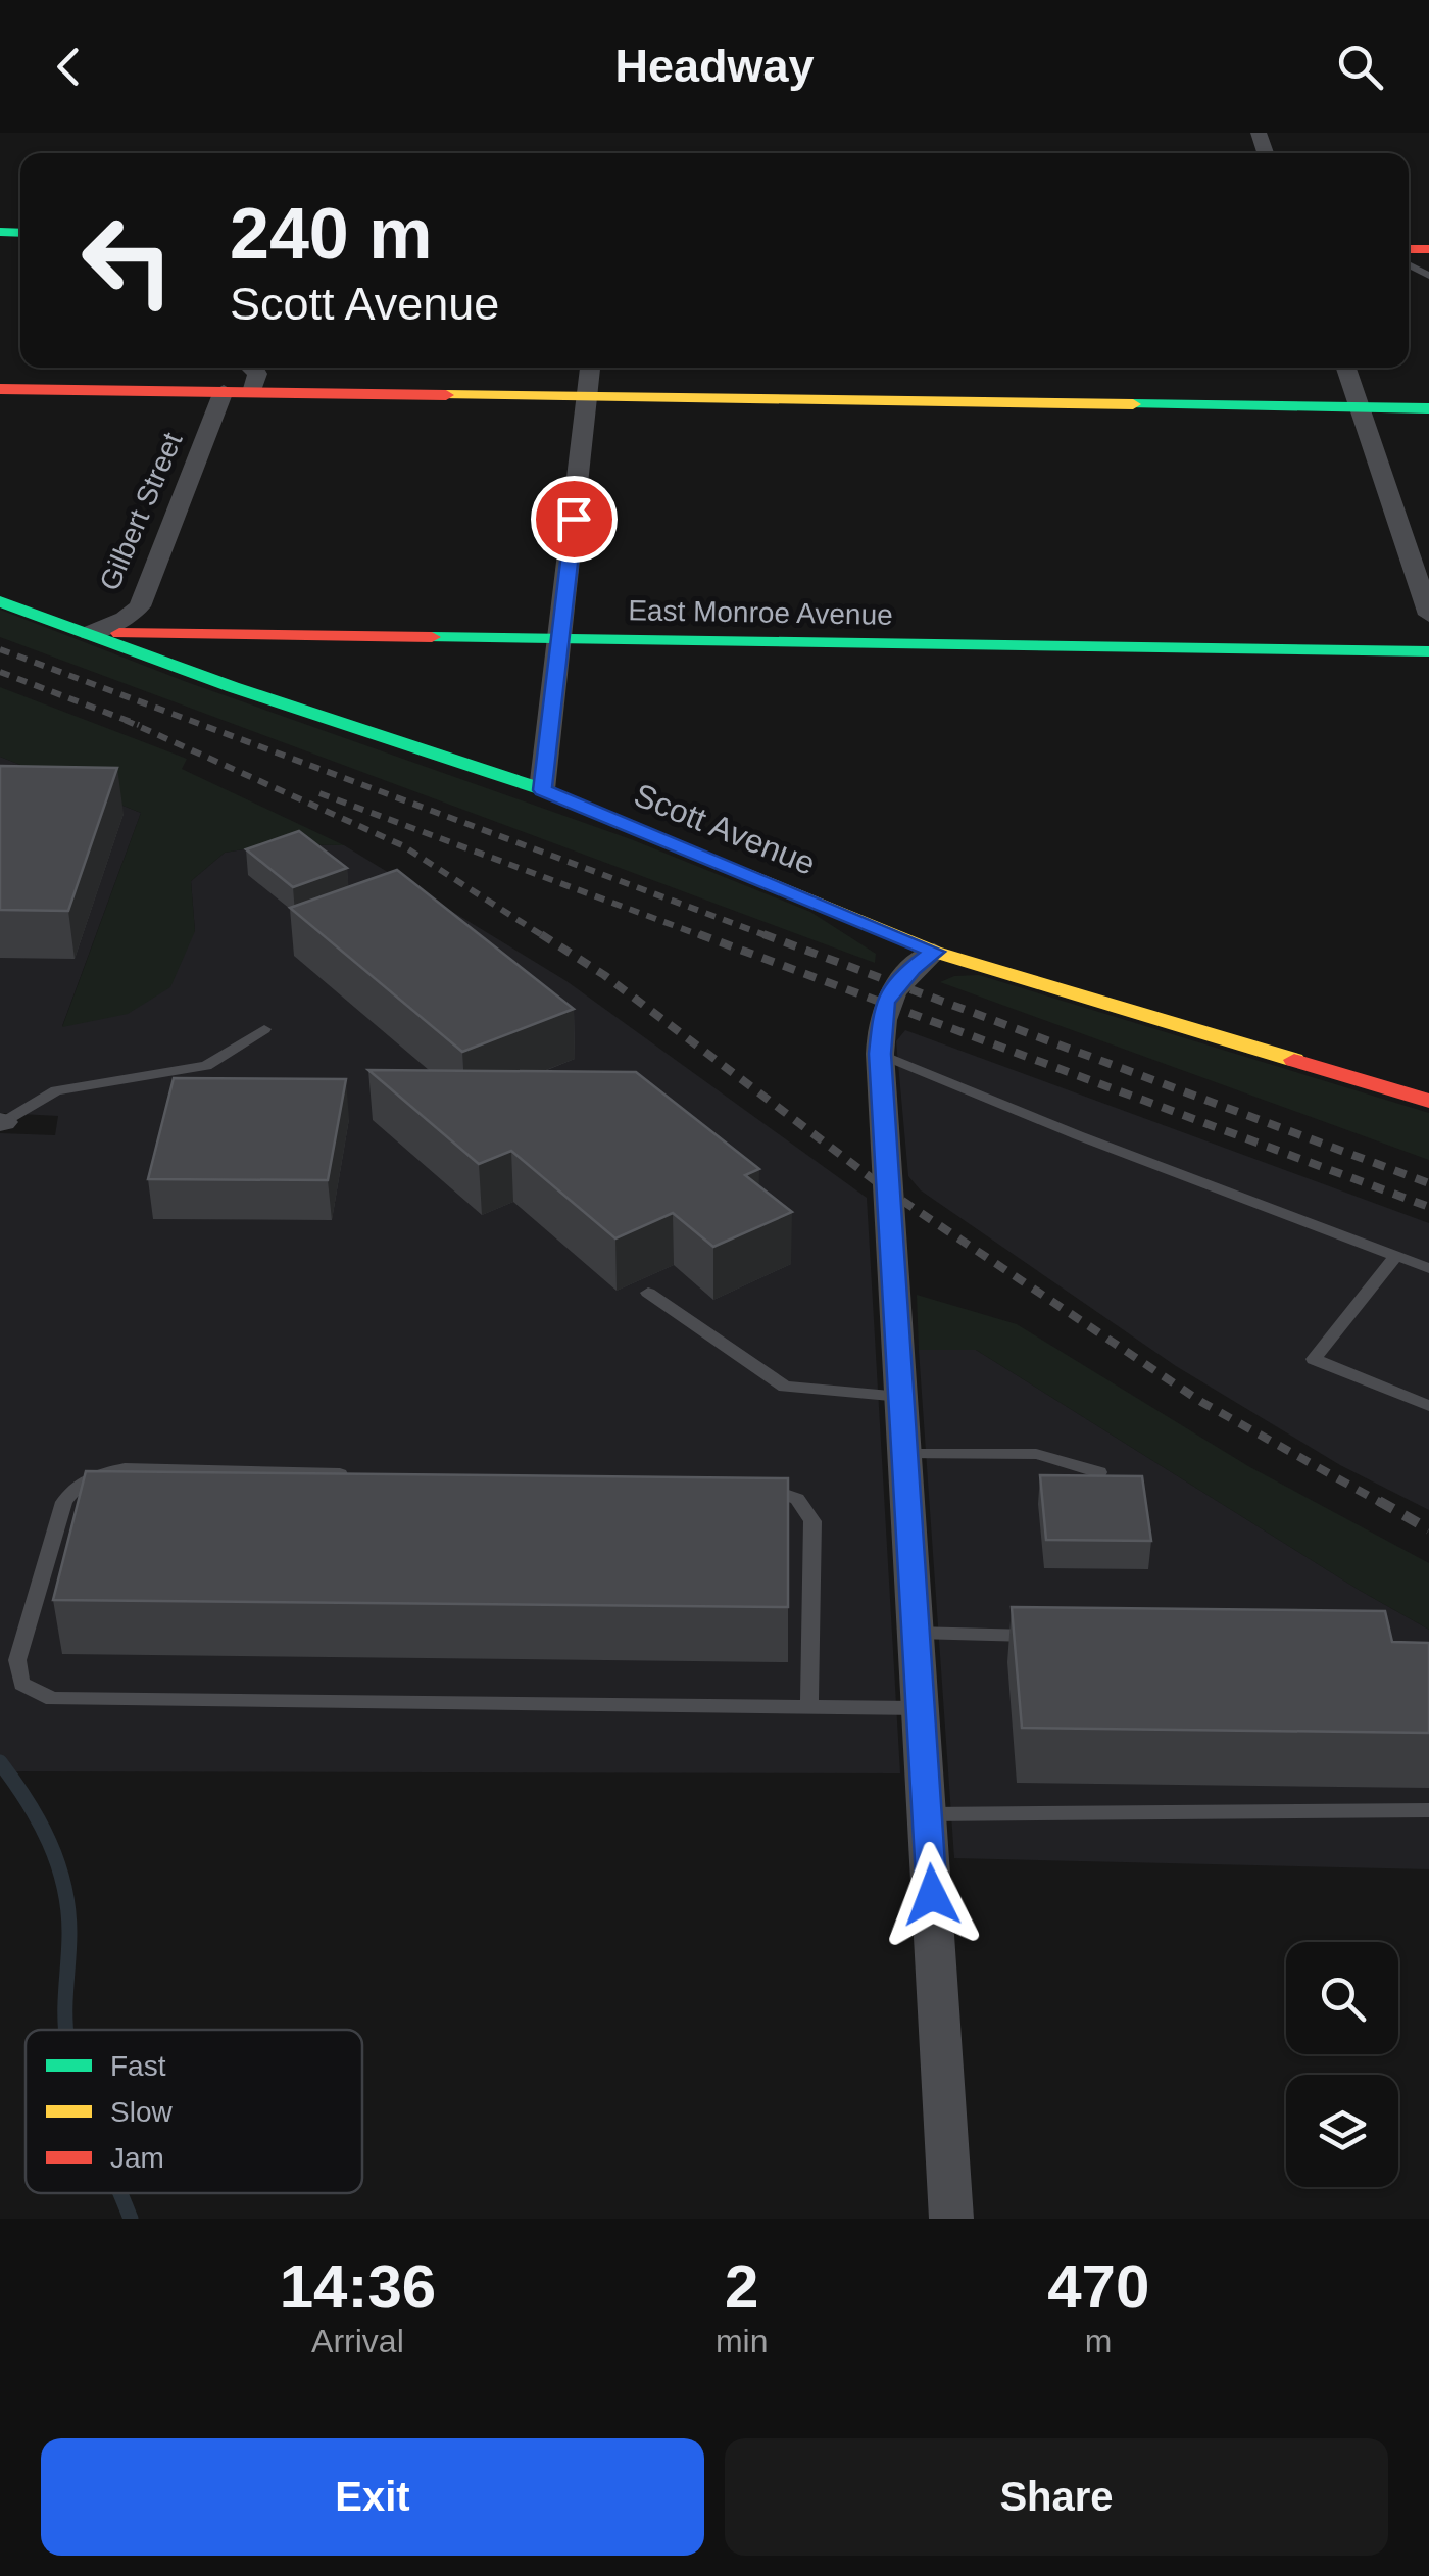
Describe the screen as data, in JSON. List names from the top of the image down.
{
  "streets": {
    "street": ["Gilbert Street", "East Monroe Avenue", "Scott Avenue"]
  },
  "crossings": [
    ["Gilbert Street", "East Monroe Avenue"],
    ["Gilbert Street", "Scott Avenue"],
    ["East Monroe Avenue", "Scott Avenue"]
  ],
  "legend": ["Fast", "Slow", "Jam"],
  "page": {
    "header": "Headway",
    "turn": ["240 m", "Scott Avenue"],
    "eta": [
      "14:36",
      "Arrival",
      "2",
      "min",
      "470",
      "m"
    ],
    "buttons": ["Exit", "Share"]
  }
}
